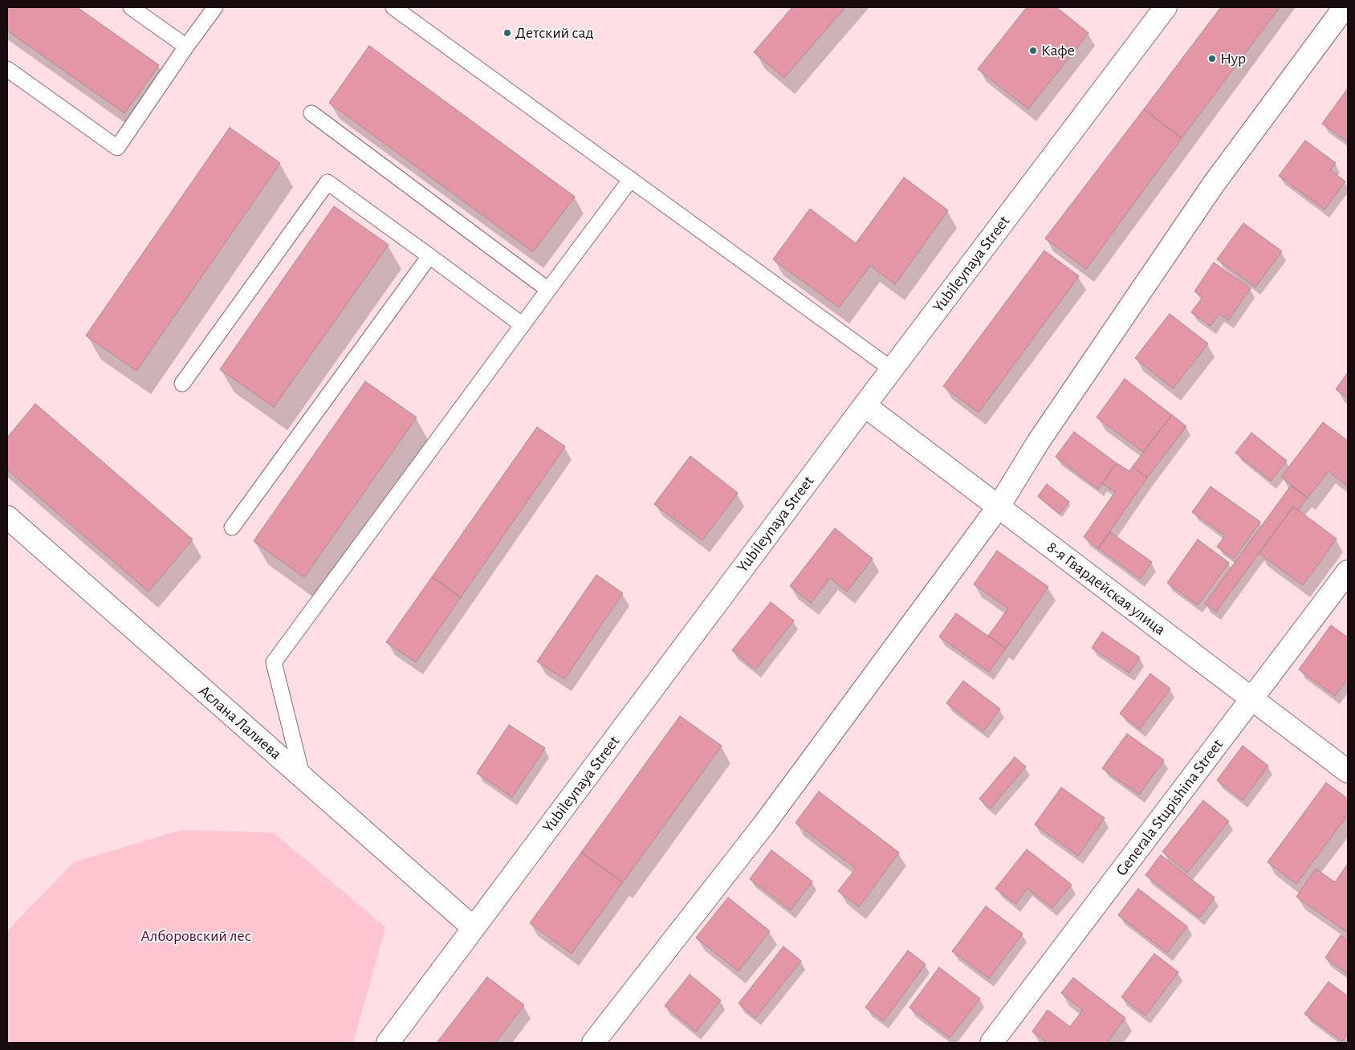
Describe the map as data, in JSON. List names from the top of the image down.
{
  "streets": {
    "street": [
      "Yubileynaya Street",
      "8-я Гвардейская улица",
      "Аслана Лалиева",
      "Generala Stupishina Street"
    ]
  },
  "crossings": [
    ["Yubileynaya Street", "8-я Гвардейская улица"],
    ["Yubileynaya Street", "Аслана Лалиева"],
    ["8-я Гвардейская улица", "Generala Stupishina Street"]
  ],
  "parks": ["Алборовский лес"],
  "places": ["Детский сад", "Кафе", "Нур"]
}
